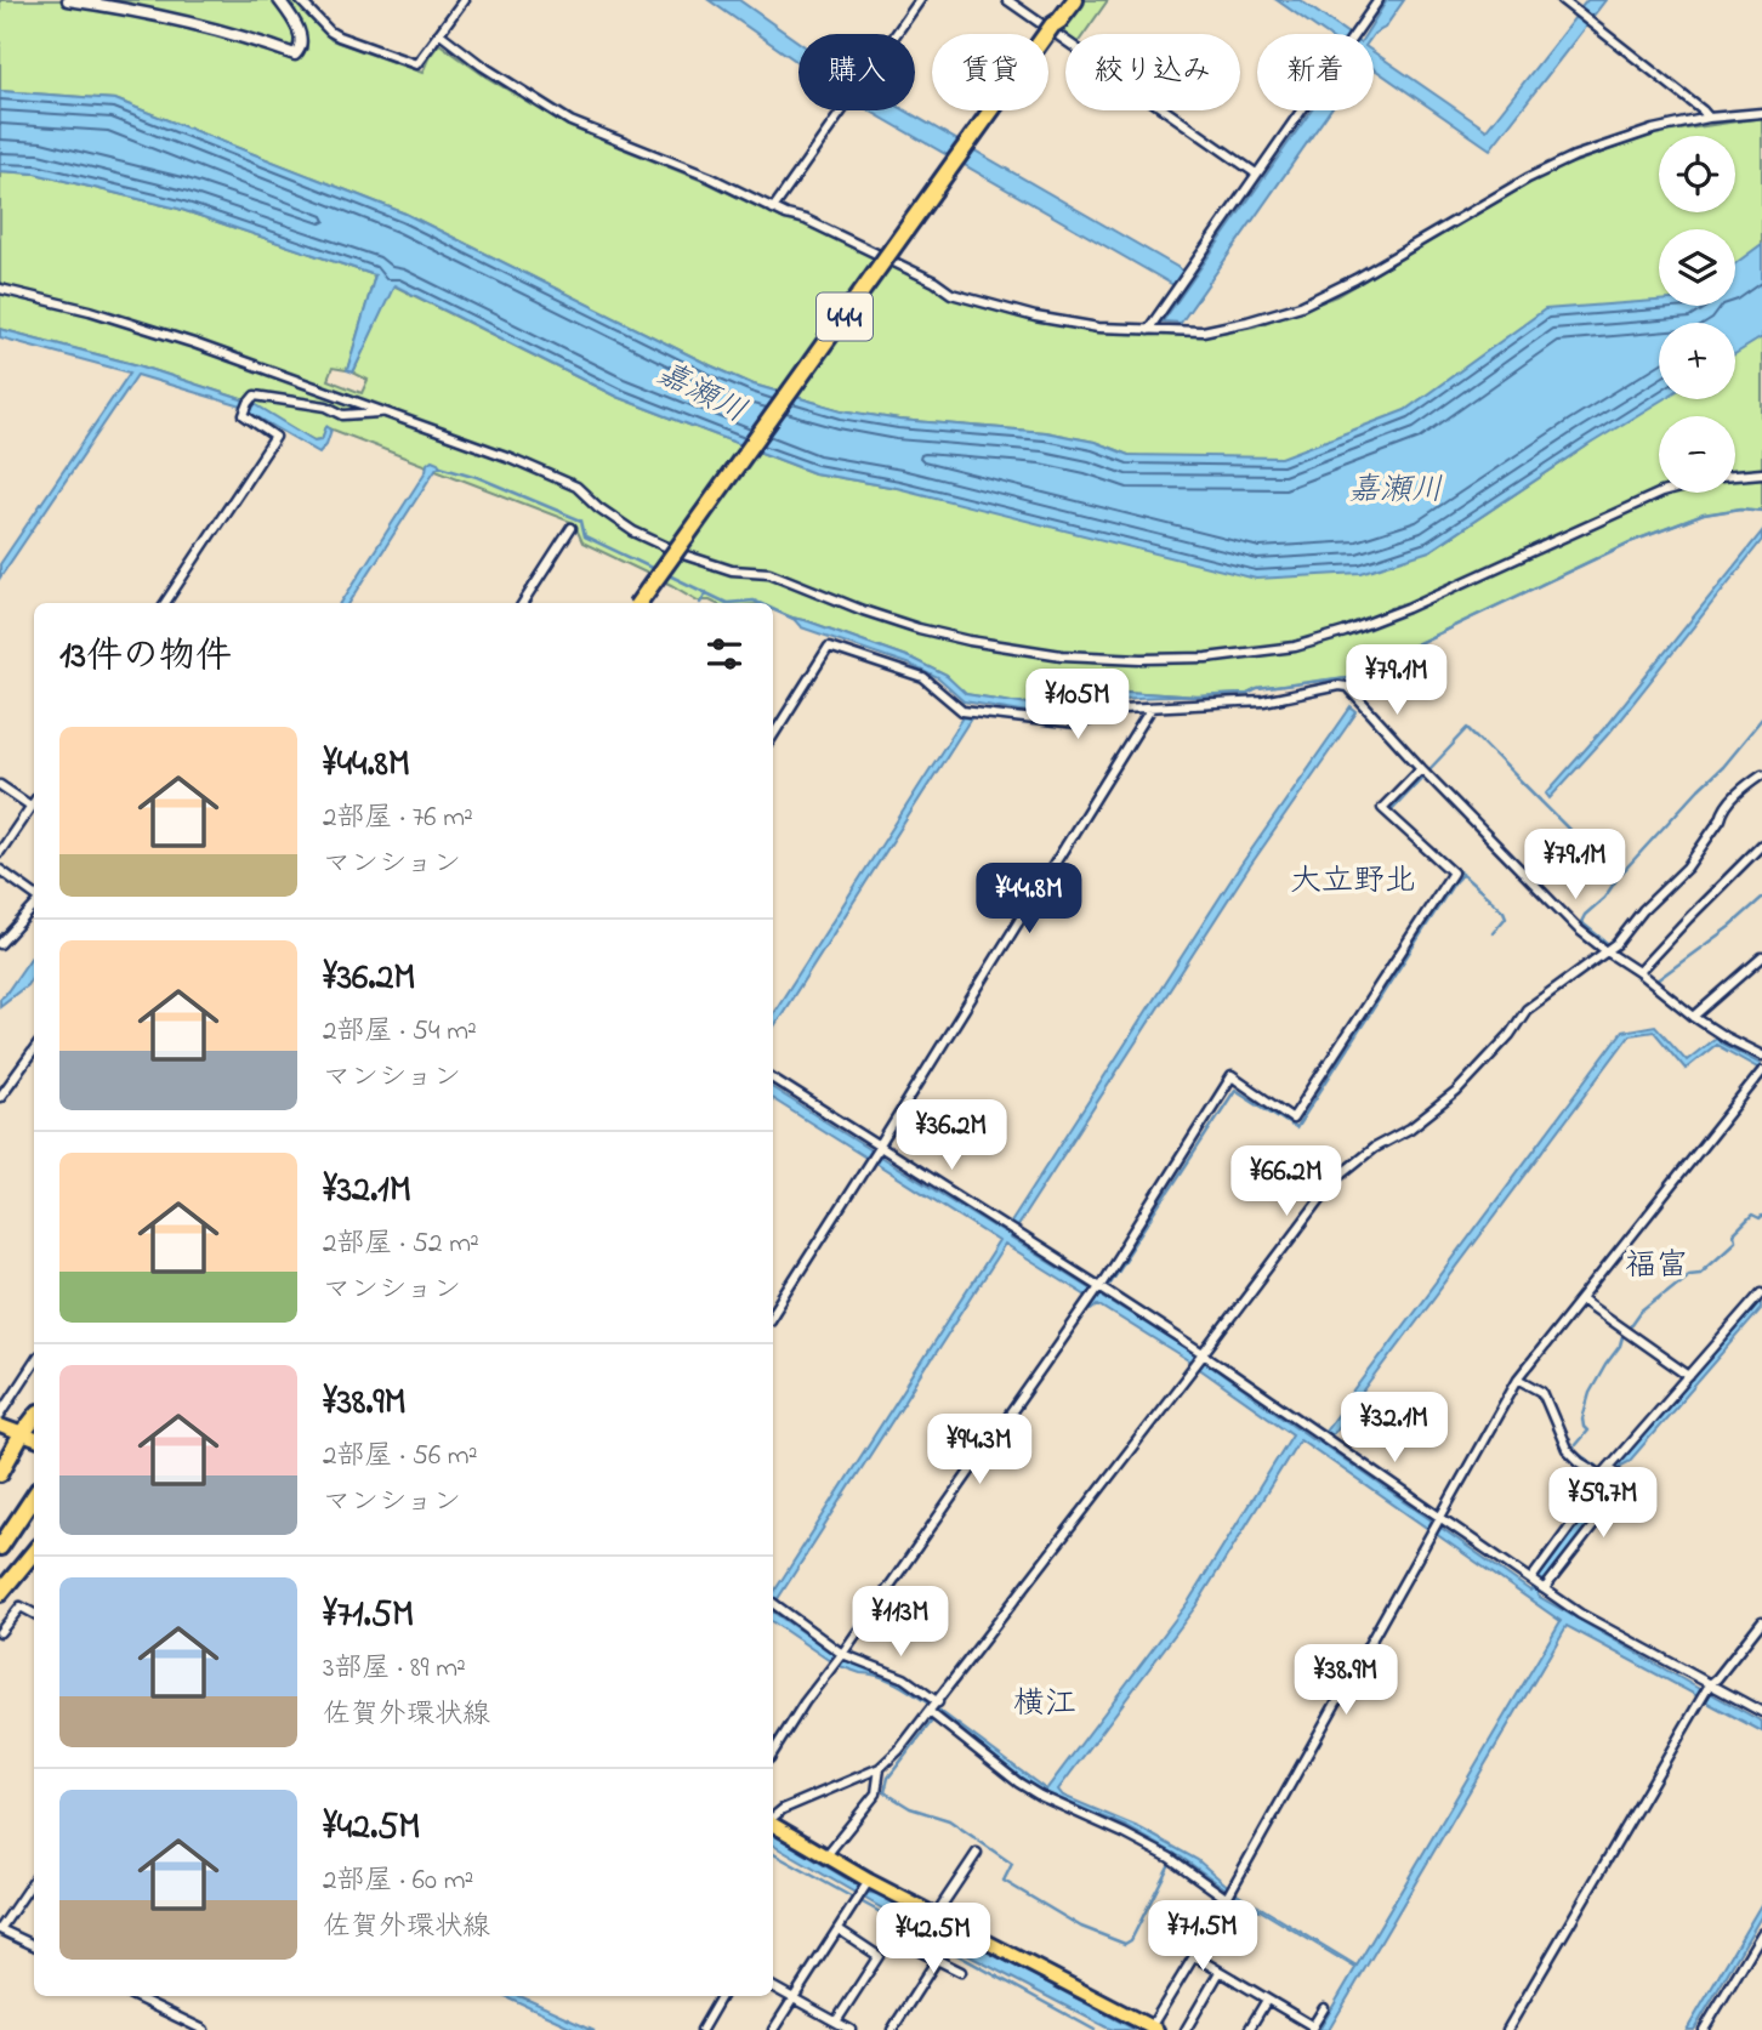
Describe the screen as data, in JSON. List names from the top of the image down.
{
  "streets": {
    "highway": ["444"]
  },
  "districts": ["大立野北", "福富", "横江"],
  "water": ["嘉瀬川"],
  "page": {
    "chip": [
      "購入",
      "賃貸",
      "絞り込み",
      "新着"
    ],
    "map_buttons": ["+", "−"],
    "heading": "13件の物件",
    "price": [
      "¥79.1M",
      "¥105M",
      "¥79.1M",
      "¥44.8M",
      "¥36.2M",
      "¥66.2M",
      "¥32.1M",
      "¥94.3M",
      "¥59.7M",
      "¥113M",
      "¥38.9M",
      "¥71.5M",
      "¥42.5M"
    ],
    "list": [
      {
        "name": "¥44.8M",
        "note": "2部屋 · 76 m² · マンション"
      },
      {
        "name": "¥36.2M",
        "note": "2部屋 · 54 m² · マンション"
      },
      {
        "name": "¥32.1M",
        "note": "2部屋 · 52 m² · マンション"
      },
      {
        "name": "¥38.9M",
        "note": "2部屋 · 56 m² · マンション"
      },
      {
        "name": "¥71.5M",
        "note": "3部屋 · 89 m² · 佐賀外環状線"
      },
      {
        "name": "¥42.5M",
        "note": "2部屋 · 60 m² · 佐賀外環状線"
      }
    ]
  }
}
